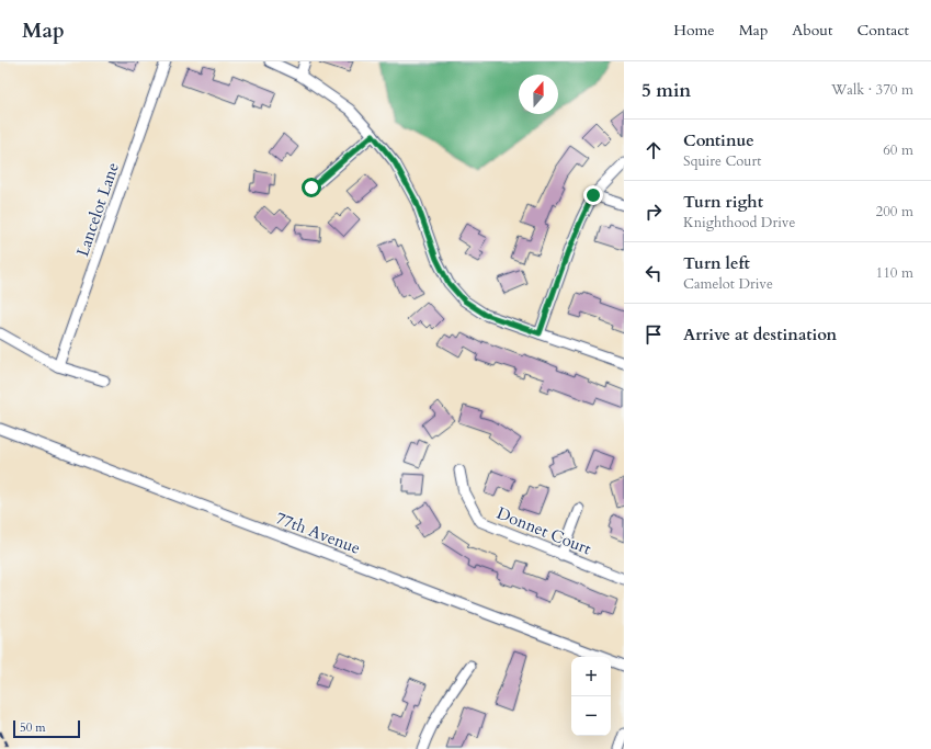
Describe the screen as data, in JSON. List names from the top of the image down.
{
  "streets": {
    "street": ["Lancelot Lane", "Donnet Court", "77th Avenue"]
  },
  "scale_bar": "50 m",
  "north": "top",
  "page": {
    "header": "Map",
    "nav": [
      "Home",
      "Map",
      "About",
      "Contact"
    ],
    "heading": ["5 min", "Walk · 370 m"],
    "list": [
      ["Continue", "Squire Court", "60 m"],
      ["Turn right", "Knighthood Drive", "200 m"],
      ["Turn left", "Camelot Drive", "110 m"],
      "Arrive at destination"
    ],
    "map_buttons": ["+", "−"],
    "scale": "50 m"
  }
}
